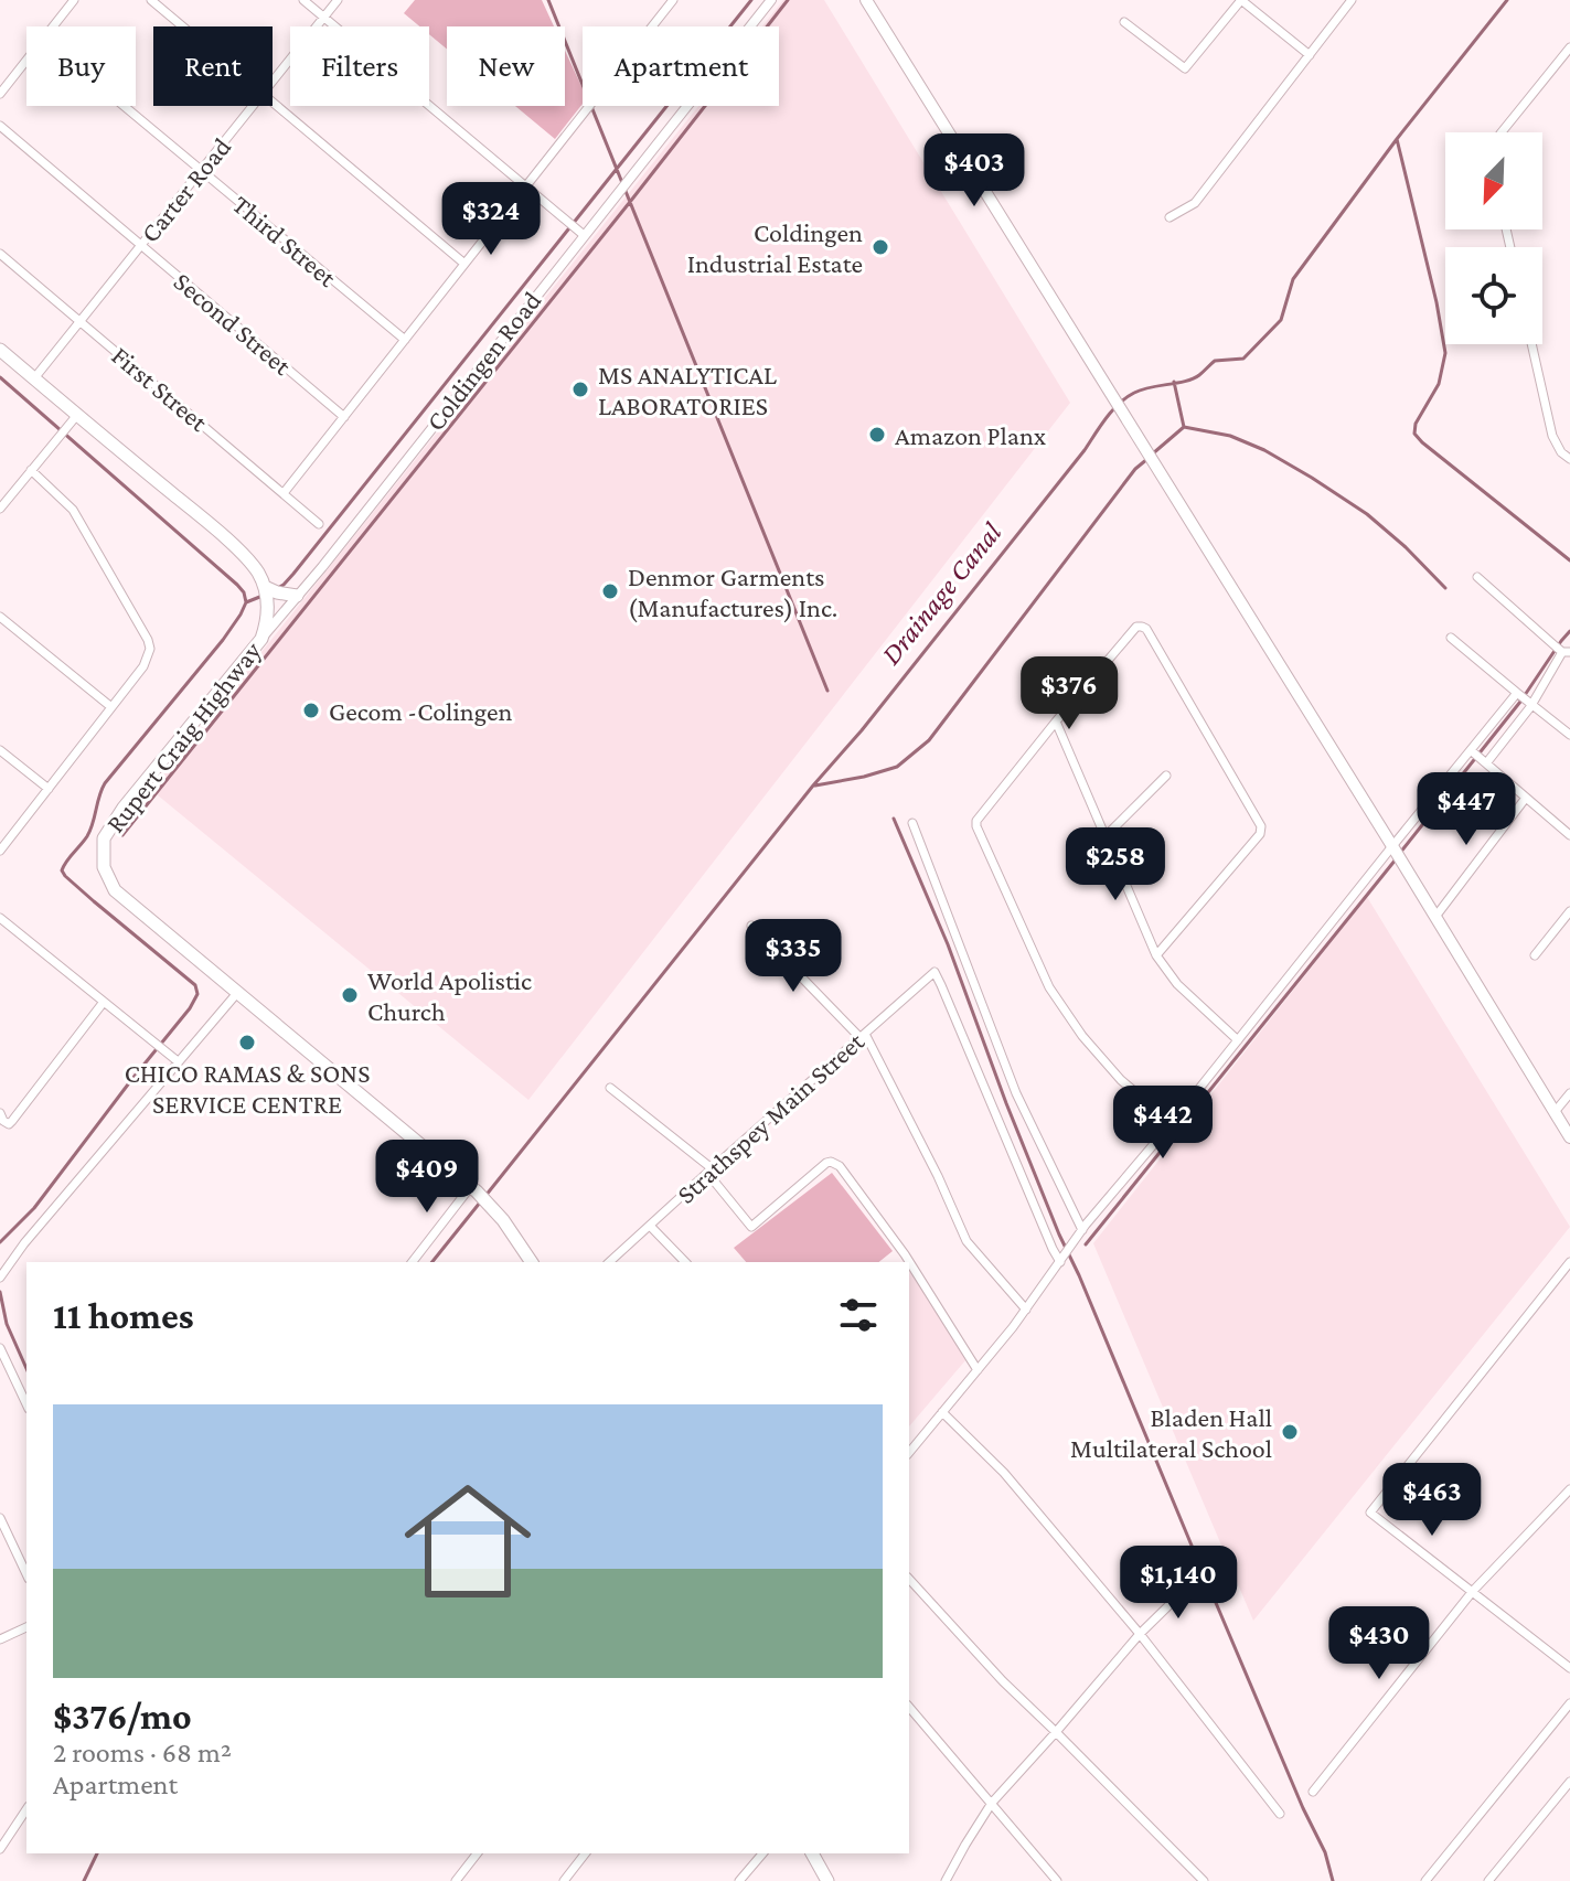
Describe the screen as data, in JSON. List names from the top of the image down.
{
  "streets": {
    "main road": ["Rupert Craig Highway"],
    "street": [
      "Carter Road",
      "Third Street",
      "Second Street",
      "Coldingen Road",
      "First Street",
      "Strathspey Main Street"
    ]
  },
  "crossings": [
    ["Carter Road", "Third Street"],
    ["Carter Road", "Second Street"],
    ["Carter Road", "First Street"],
    ["Coldingen Road", "Rupert Craig Highway"]
  ],
  "water": ["Drainage Canal"],
  "places": [
    "Coldingen Industrial Estate",
    "MS ANALYTICAL LABORATORIES",
    "Amazon Planx",
    "Denmor Garments (Manufactures) Inc.",
    "Gecom -Colingen",
    "World Apolistic Church",
    "CHICO RAMAS & SONS SERVICE CENTRE",
    "Bladen Hall Multilateral School"
  ],
  "north": "bottom left",
  "page": {
    "chip": [
      "Buy",
      "Rent",
      "Filters",
      "New",
      "Apartment"
    ],
    "price": [
      "$403",
      "$324",
      "$376",
      "$447",
      "$258",
      "$335",
      "$442",
      "$409",
      "$463",
      "$1,140",
      "$430"
    ],
    "heading": "11 homes",
    "list": [
      {
        "name": "$376/mo",
        "note": "2 rooms · 68 m² · Apartment"
      }
    ]
  }
}
